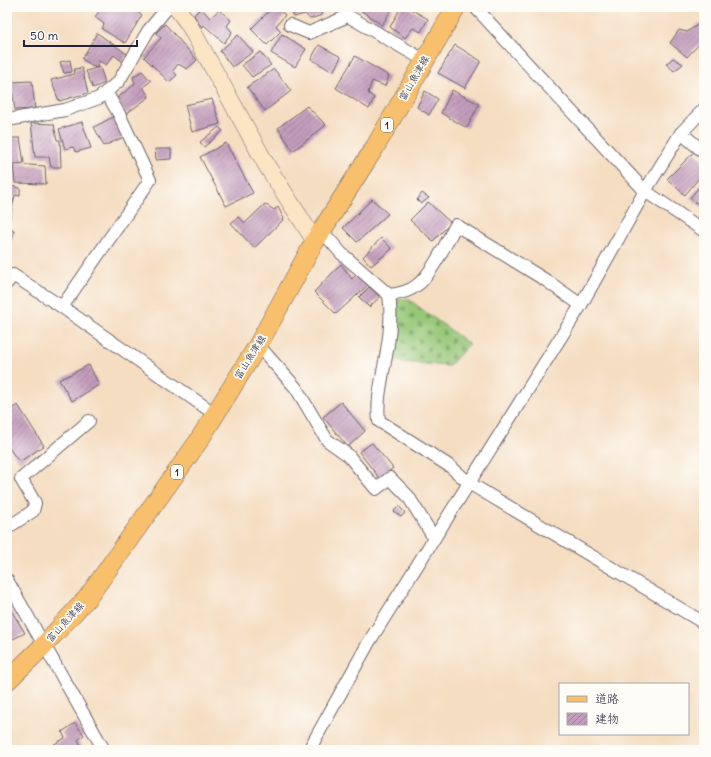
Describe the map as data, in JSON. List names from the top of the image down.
{
  "streets": {
    "main road": ["富山魚津線", "1"]
  },
  "legend": ["道路", "建物"],
  "scale_bar": "50 m"
}
